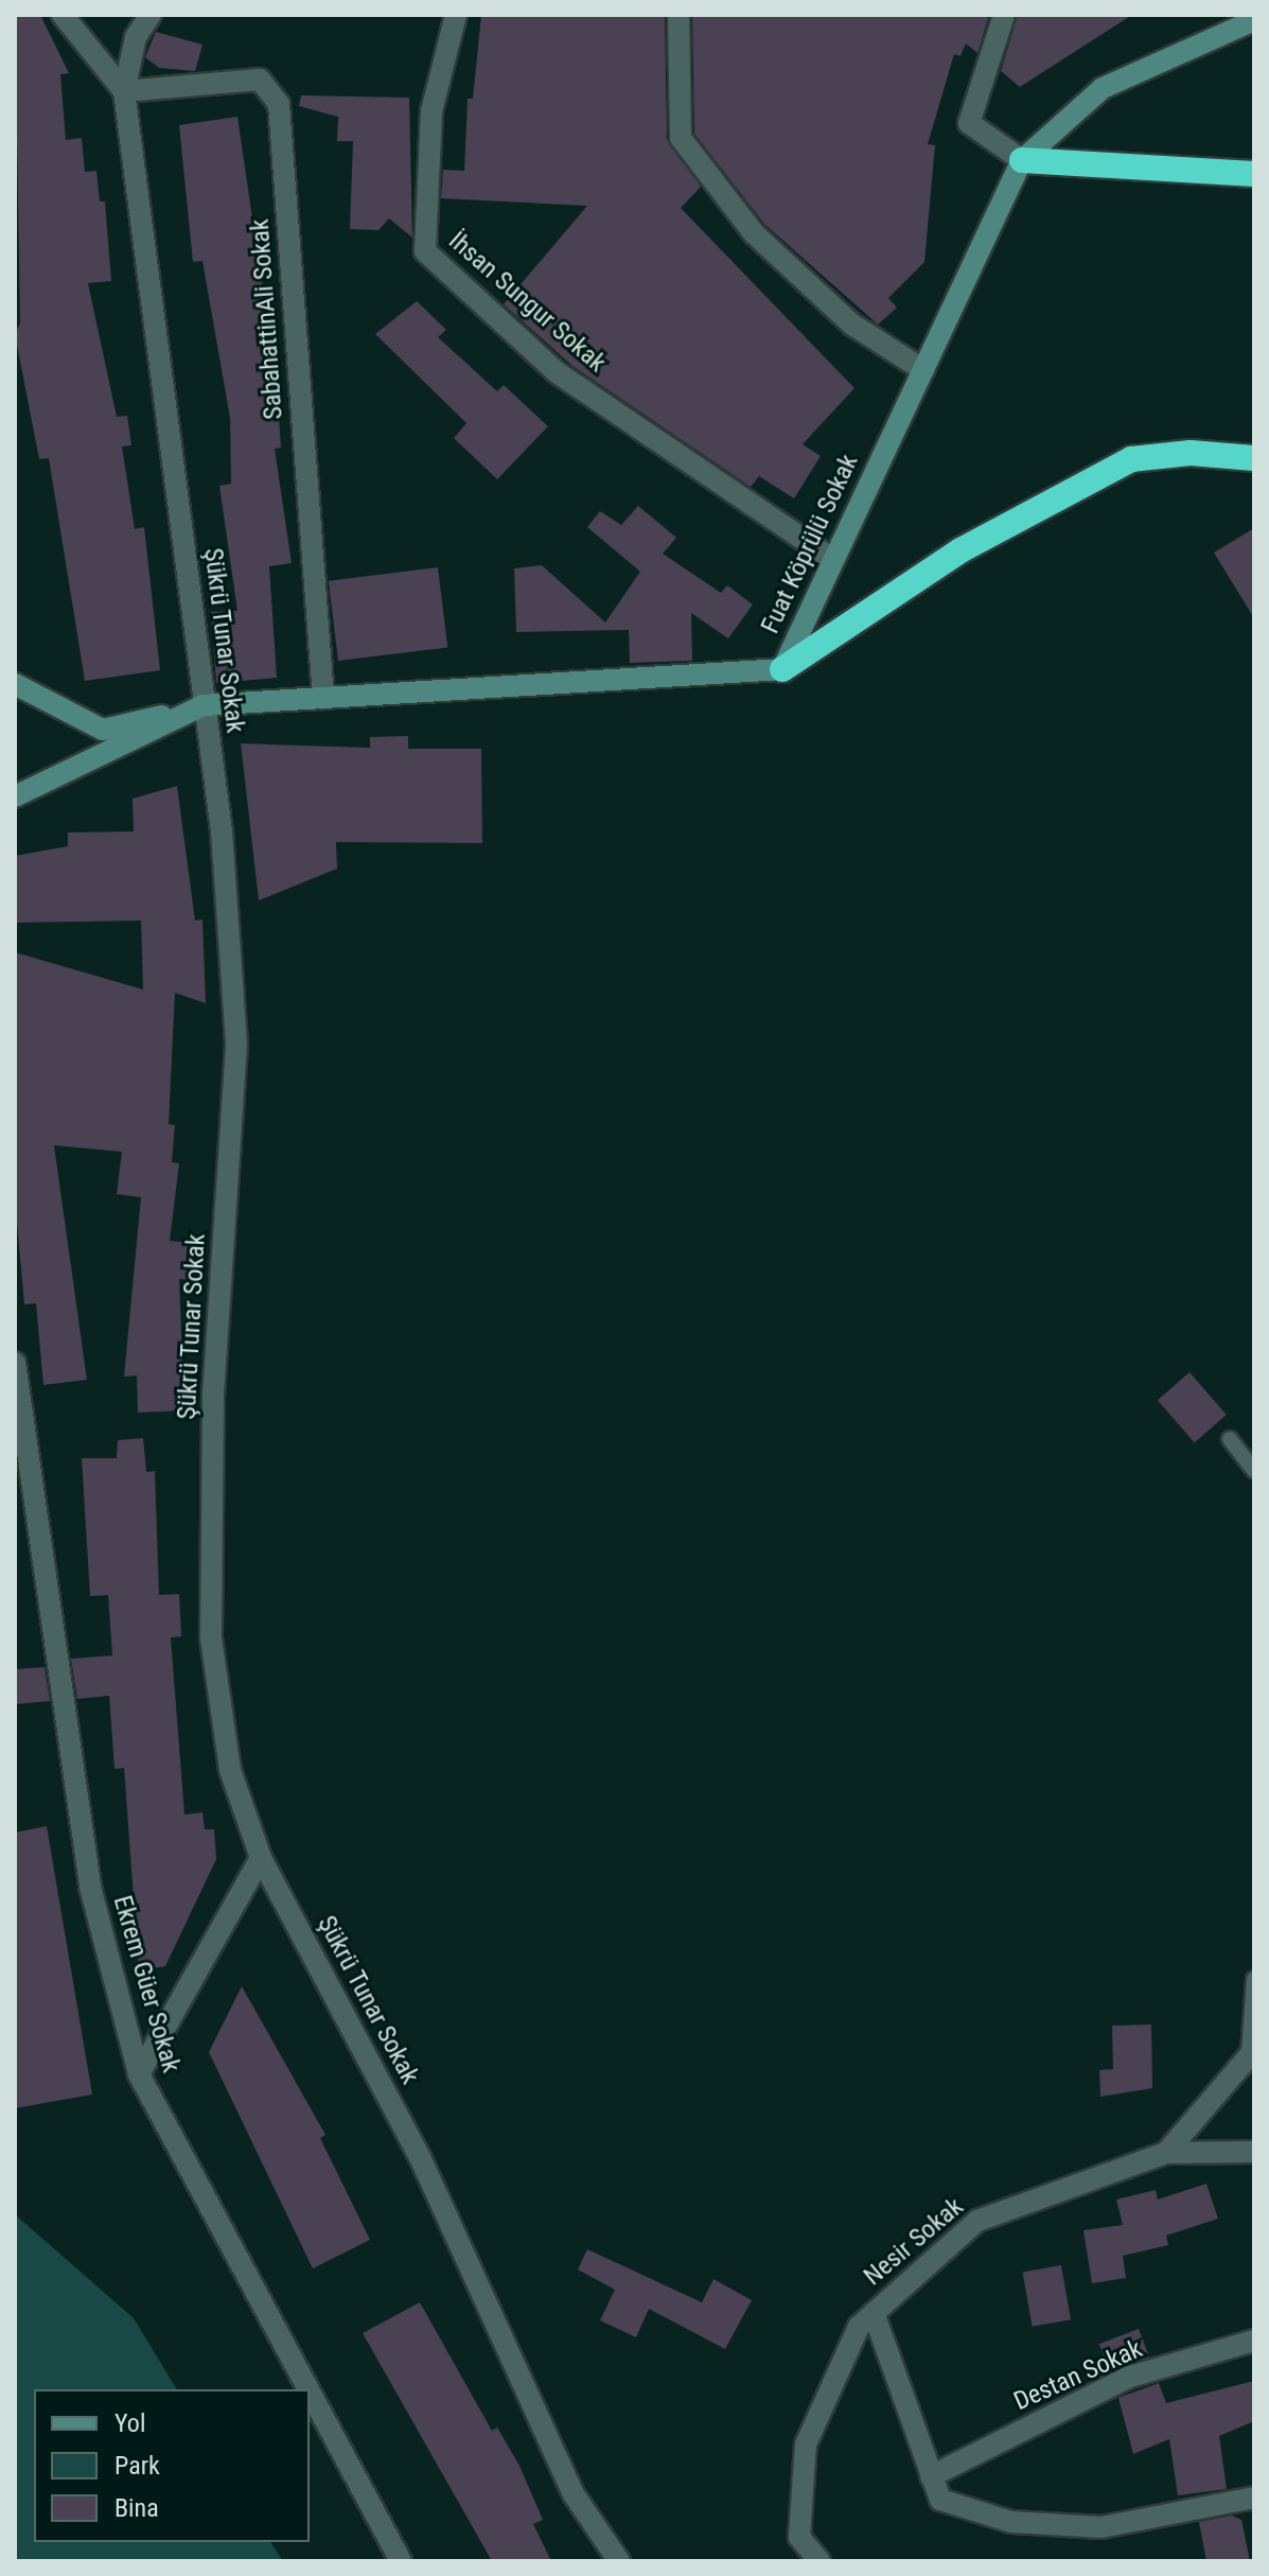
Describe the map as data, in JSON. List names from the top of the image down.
{
  "streets": {
    "main road": ["Fuat Köprülü Sokak"],
    "street": [
      "İhsan Sungur Sokak",
      "SabahattinAli Sokak",
      "Şükrü Tunar Sokak",
      "Ekrem Güer Sokak",
      "Nesir Sokak",
      "Destan Sokak"
    ]
  },
  "crossings": [
    ["İhsan Sungur Sokak", "Fuat Köprülü Sokak"],
    ["SabahattinAli Sokak", "Fuat Köprülü Sokak"],
    ["SabahattinAli Sokak", "Şükrü Tunar Sokak"],
    ["Fuat Köprülü Sokak", "Şükrü Tunar Sokak"]
  ],
  "legend": ["Yol", "Park", "Bina"]
}
